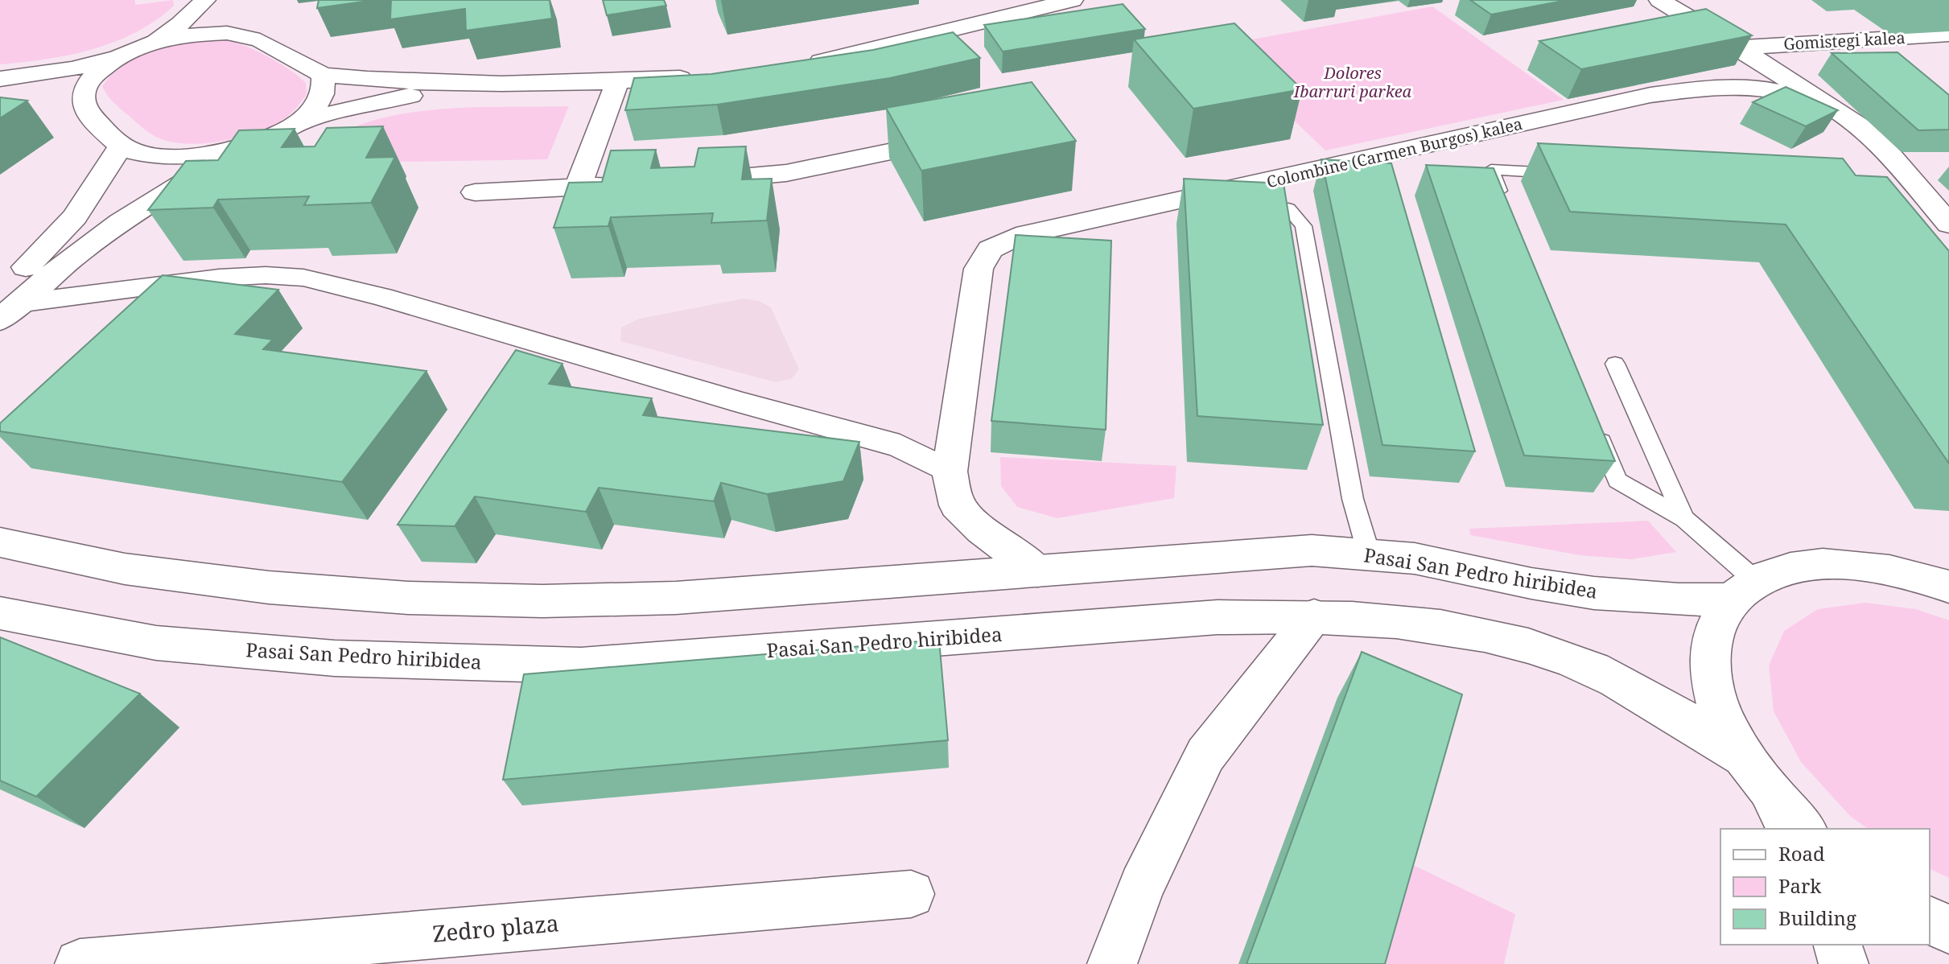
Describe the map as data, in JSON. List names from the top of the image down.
{
  "streets": {
    "main road": [
      "Gomistegi kalea",
      "Colombine (Carmen Burgos) kalea",
      "Pasai San Pedro hiribidea",
      "Zedro plaza"
    ]
  },
  "crossings": [
    ["Colombine (Carmen Burgos) kalea", "Pasai San Pedro hiribidea"]
  ],
  "parks": ["Dolores Ibarruri parkea"],
  "legend": ["Road", "Park", "Building"]
}
